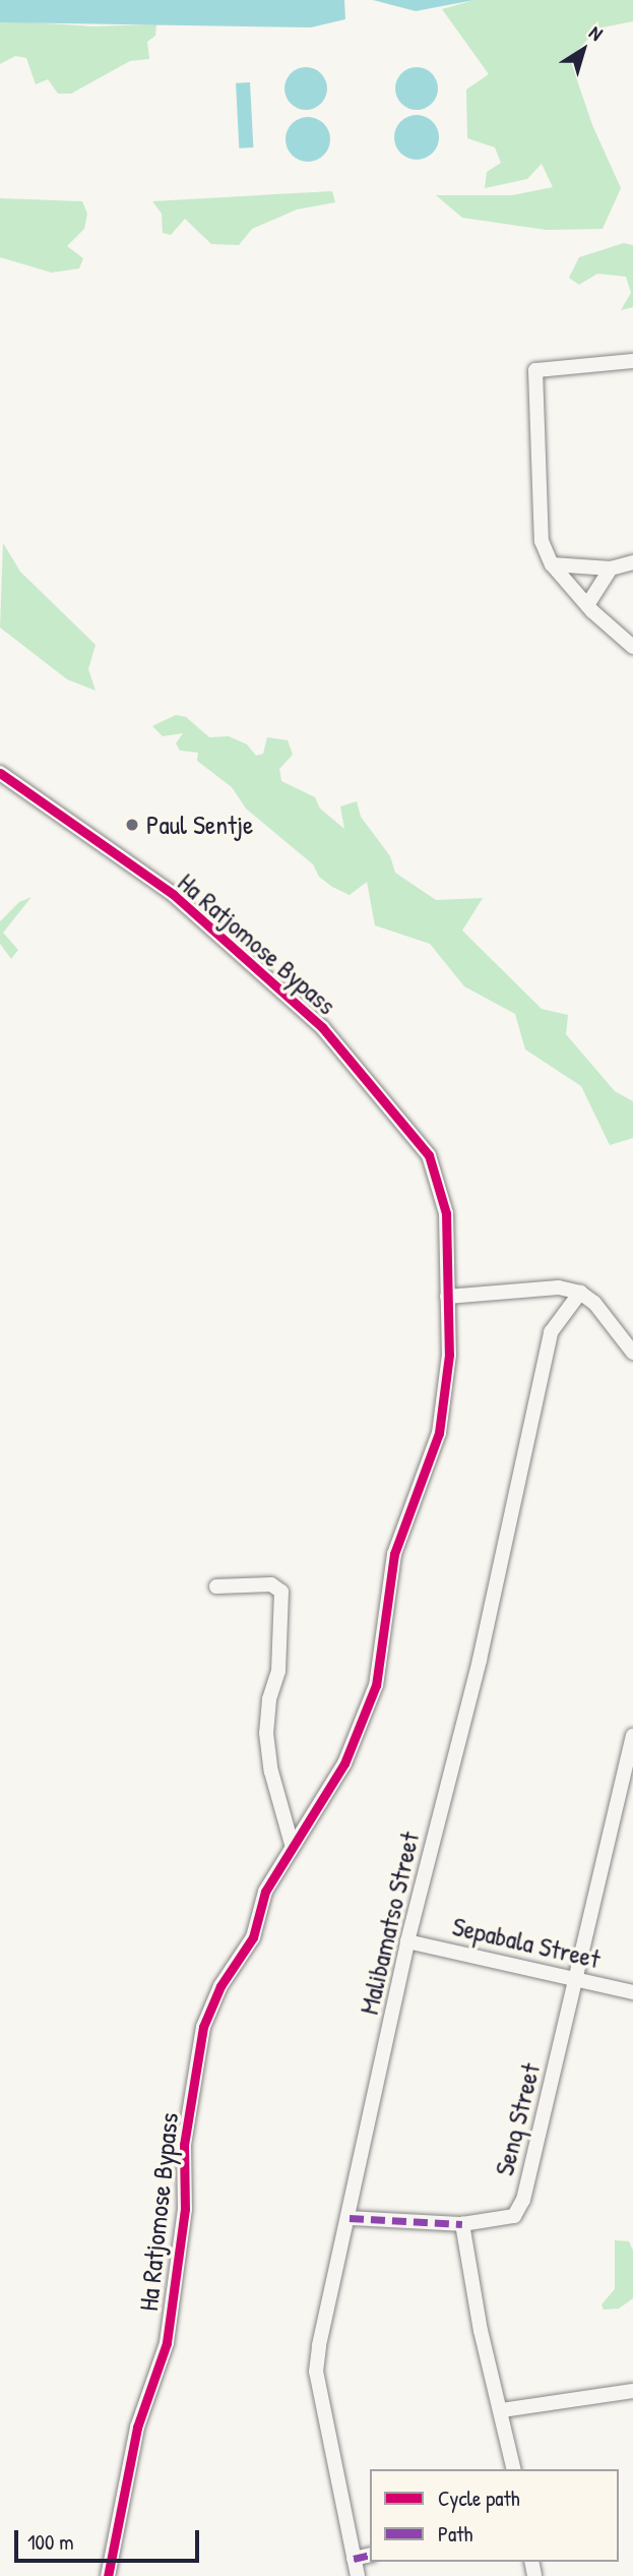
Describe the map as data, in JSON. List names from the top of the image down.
{
  "streets": {
    "street": [
      "Ha Ratjomose Bypass",
      "Malibamatso Street",
      "Sepabala Street",
      "Senq Street"
    ]
  },
  "crossings": [
    ["Malibamatso Street", "Sepabala Street"],
    ["Sepabala Street", "Senq Street"]
  ],
  "places": ["Paul Sentje"],
  "legend": ["Cycle path", "Path"],
  "scale_bar": "100 m",
  "north": "top right"
}
